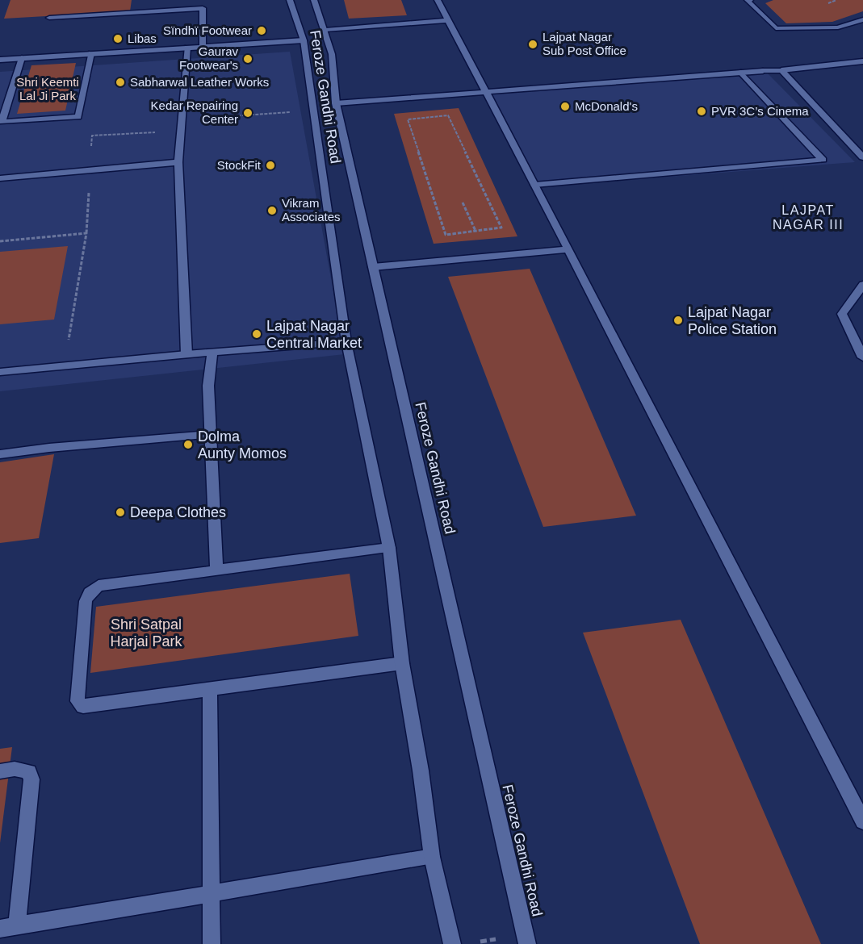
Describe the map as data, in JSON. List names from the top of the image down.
{
  "streets": {
    "street": ["Feroze Gandhi Road"]
  },
  "districts": ["LAJPAT NAGAR III"],
  "parks": ["Shri Keemti Lal Ji Park", "Shri Satpal Harjai Park"],
  "places": [
    "Sïndhï Footwear",
    "Libas",
    "Lajpat Nagar Sub Post Office",
    "Gaurav Footwear's",
    "Sabharwal Leather Works",
    "McDonald's",
    "PVR 3C’s Cinema",
    "Kedar Repairing Center",
    "StockFit",
    "Vikram Associates",
    "Lajpat Nagar Police Station",
    "Lajpat Nagar Central Market",
    "Dolma Aunty Momos",
    "Deepa Clothes"
  ]
}
